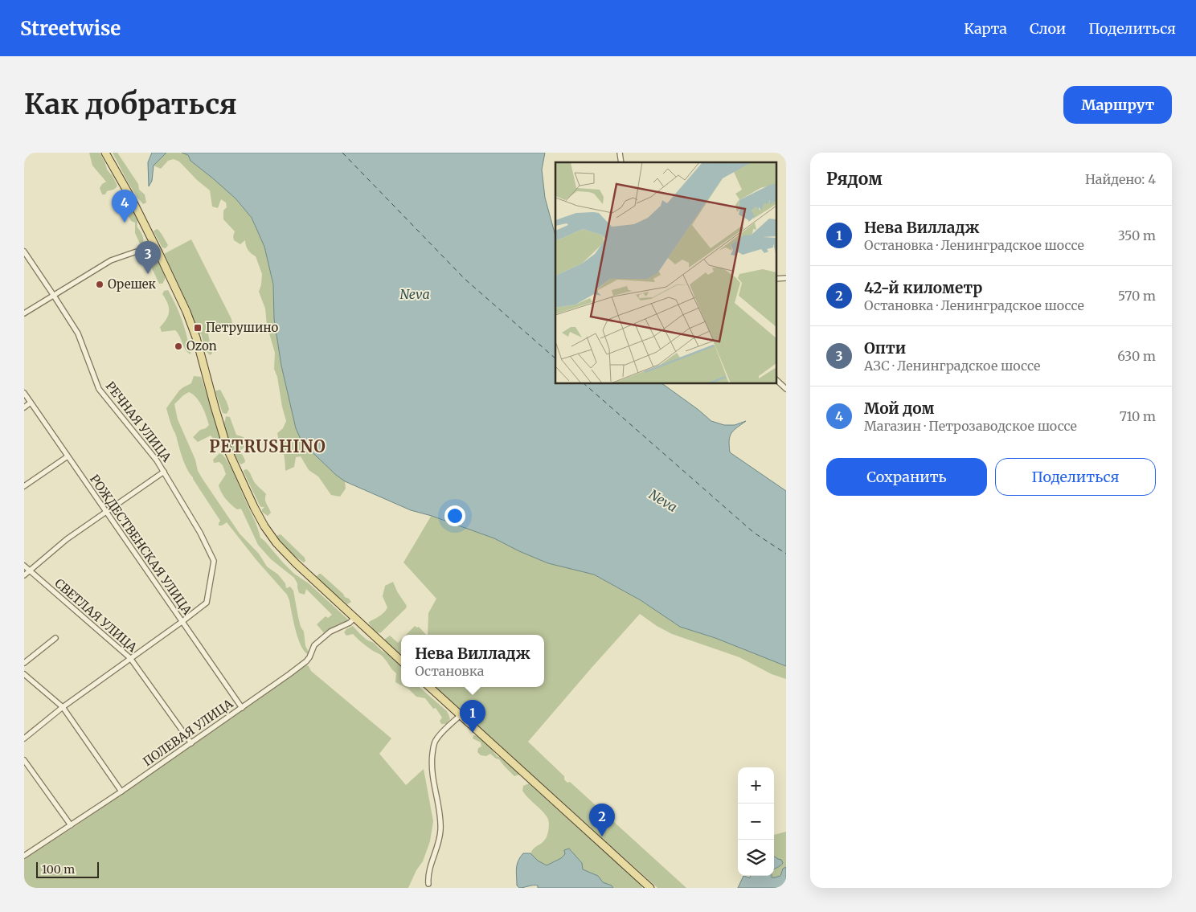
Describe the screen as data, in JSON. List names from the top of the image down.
{
  "streets": {
    "street": [
      "РЕЧНАЯ УЛИЦА",
      "РОЖДЕСТВЕНСКАЯ УЛИЦА",
      "СВЕТЛАЯ УЛИЦА",
      "ПОЛЕВАЯ УЛИЦА"
    ]
  },
  "crossings": [
    ["РЕЧНАЯ УЛИЦА", "РОЖДЕСТВЕНСКАЯ УЛИЦА"],
    ["РЕЧНАЯ УЛИЦА", "СВЕТЛАЯ УЛИЦА"],
    ["РОЖДЕСТВЕНСКАЯ УЛИЦА", "ПОЛЕВАЯ УЛИЦА"],
    ["СВЕТЛАЯ УЛИЦА", "ПОЛЕВАЯ УЛИЦА"]
  ],
  "districts": ["PETRUSHINO"],
  "water": ["Neva"],
  "places": {
    "other": ["Орешек", "Ozon"],
    "transit": ["Петрушино"]
  },
  "scale_bar": "100 m",
  "page": {
    "header": "Streetwise",
    "nav": ["Карта", "Слои", "Поделиться"],
    "buttons": [
      "Маршрут",
      ["Сохранить", "Поделиться"]
    ],
    "title": "Как добраться",
    "heading": ["Рядом", "Найдено: 4"],
    "pins": [
      "4",
      "3",
      "1",
      "2"
    ],
    "list": [
      {
        "mark": "1",
        "name": "Нева Вилладж",
        "note": "Остановка · Ленинградское шоссе",
        "value": "350 m"
      },
      {
        "mark": "2",
        "name": "42-й километр",
        "note": "Остановка · Ленинградское шоссе",
        "value": "570 m"
      },
      {
        "mark": "3",
        "name": "Опти",
        "note": "АЗС · Ленинградское шоссе",
        "value": "630 m"
      },
      {
        "mark": "4",
        "name": "Мой дом",
        "note": "Магазин · Петрозаводское шоссе",
        "value": "710 m"
      }
    ],
    "popup": ["Нева Вилладж", "Остановка"],
    "map_buttons": ["+", "−"],
    "scale": "100 m"
  }
}
